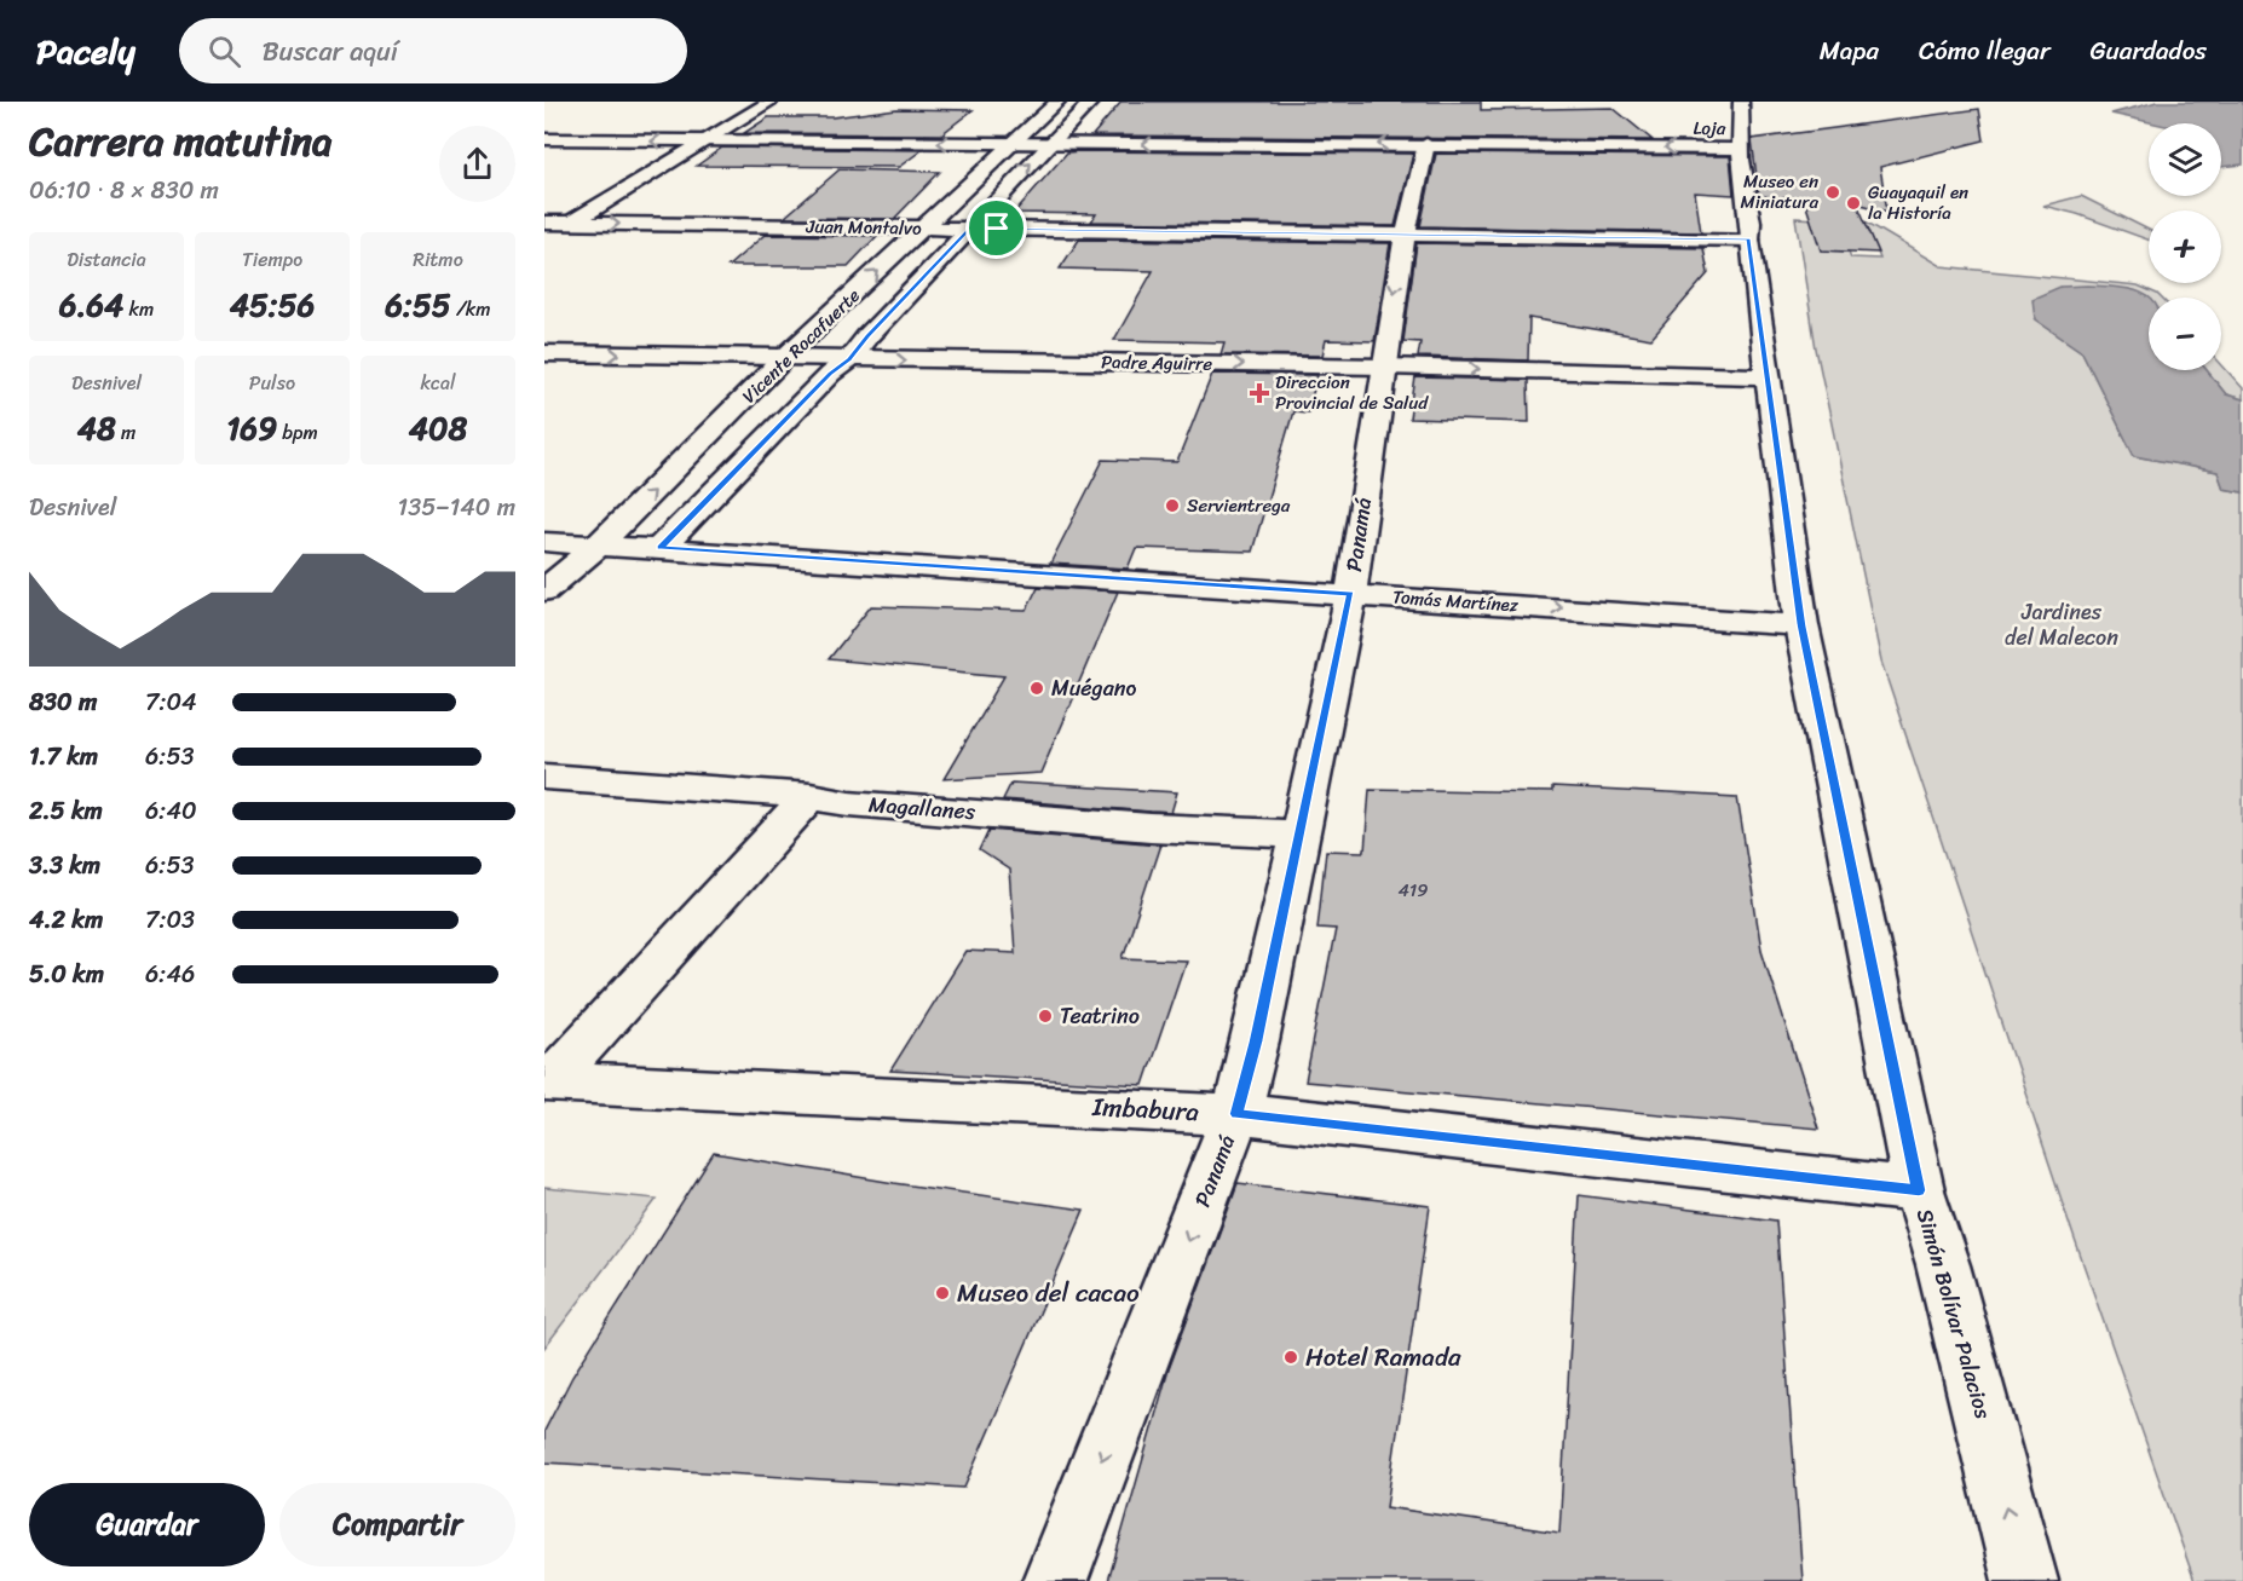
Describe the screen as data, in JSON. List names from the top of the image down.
{
  "streets": {
    "street": [
      "Loja",
      "Juan Montalvo",
      "Vicente Rocafuerte",
      "Padre Aguirre",
      "Panamá",
      "Tomás Martínez",
      "Magallanes",
      "Imbabura",
      "Simón Bolívar Palacios"
    ]
  },
  "crossings": [
    ["Loja", "Vicente Rocafuerte"],
    ["Loja", "Panamá"],
    ["Loja", "Simón Bolívar Palacios"],
    ["Juan Montalvo", "Vicente Rocafuerte"],
    ["Juan Montalvo", "Panamá"],
    ["Juan Montalvo", "Simón Bolívar Palacios"],
    ["Vicente Rocafuerte", "Padre Aguirre"],
    ["Vicente Rocafuerte", "Tomás Martínez"],
    ["Padre Aguirre", "Panamá"],
    ["Padre Aguirre", "Simón Bolívar Palacios"],
    ["Panamá", "Tomás Martínez"],
    ["Panamá", "Magallanes"],
    ["Panamá", "Imbabura"],
    ["Tomás Martínez", "Simón Bolívar Palacios"],
    ["Imbabura", "Simón Bolívar Palacios"]
  ],
  "one_way": [
    "Loja",
    "Padre Aguirre",
    "Panamá",
    "Tomás Martínez"
  ],
  "parks": ["Jardines del Malecon"],
  "places": {
    "other": [
      "Museo en Miniatura",
      "Guayaquil en la Historía",
      "Servientrega",
      "Muégano",
      "Teatrino",
      "Museo del cacao",
      "Hotel Ramada"
    ],
    "health": ["Direccion Provincial de Salud"]
  },
  "house_numbers": ["419"],
  "page": {
    "header": "Pacely",
    "search": "Buscar aquí",
    "nav": ["Mapa", "Cómo llegar", "Guardados"],
    "heading": ["Carrera matutina", "06:10 · 8 × 830 m"],
    "map_buttons": ["+", "−"],
    "stats": [
      ["Distancia", "6.64 km"],
      ["Tiempo", "45:56"],
      ["Ritmo", "6:55 /km"],
      ["Desnivel", "48 m"],
      ["Pulso", "169 bpm"],
      ["kcal", "408"]
    ],
    "chart": ["Desnivel", "135–140 m"],
    "list": [
      {
        "name": "830 m",
        "note": "7:04"
      },
      {
        "name": "1.7 km",
        "note": "6:53"
      },
      {
        "name": "2.5 km",
        "note": "6:40"
      },
      {
        "name": "3.3 km",
        "note": "6:53"
      },
      {
        "name": "4.2 km",
        "note": "7:03"
      },
      {
        "name": "5.0 km",
        "note": "6:46"
      }
    ],
    "buttons": ["Guardar", "Compartir"]
  }
}
